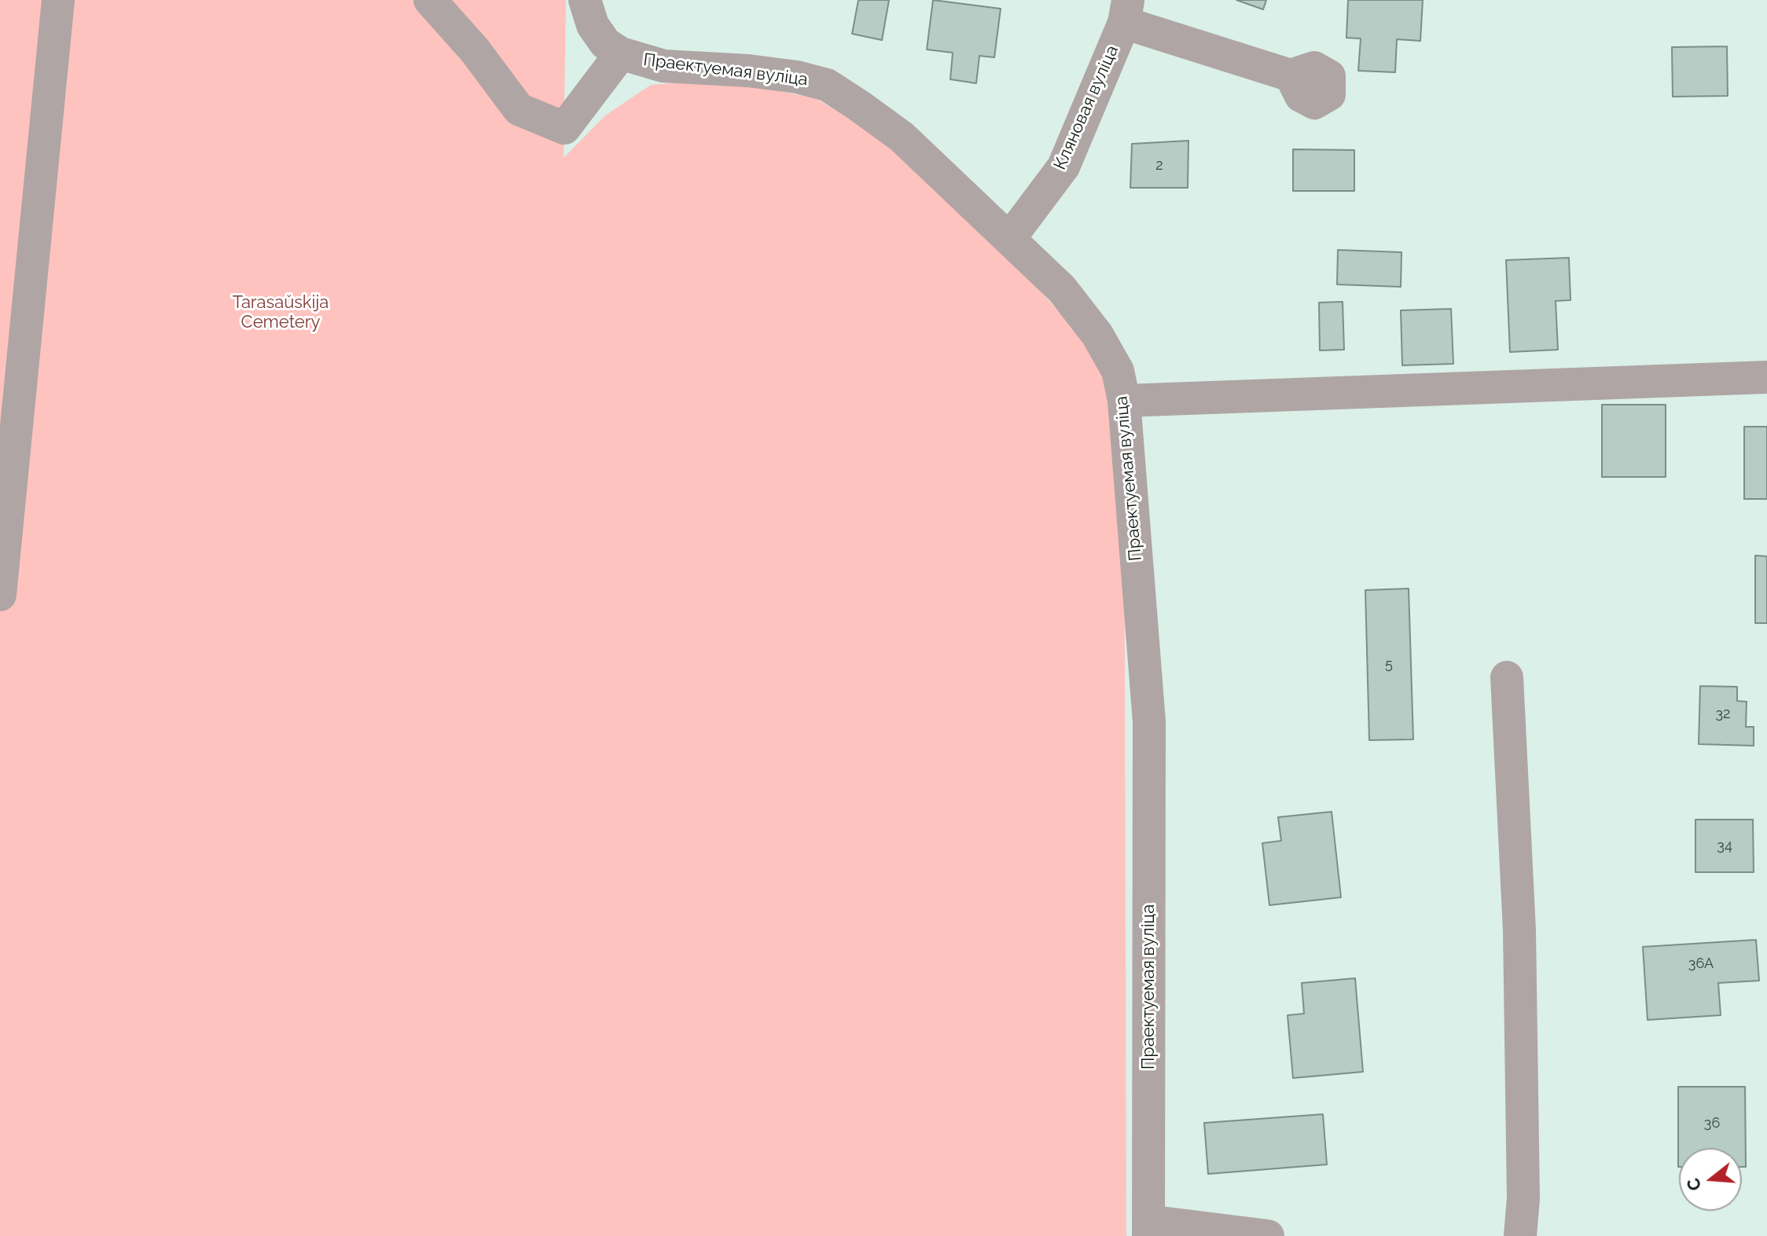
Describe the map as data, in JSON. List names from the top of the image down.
{
  "streets": {
    "street": ["Праектуемая вуліца", "Кляновая вуліца"]
  },
  "crossings": [
    ["Праектуемая вуліца", "Кляновая вуліца"]
  ],
  "parks": ["Tarasaŭskija Cemetery"],
  "house_numbers": [
    "2",
    "5",
    "32",
    "34",
    "36А",
    "36"
  ],
  "north": "left"
}
